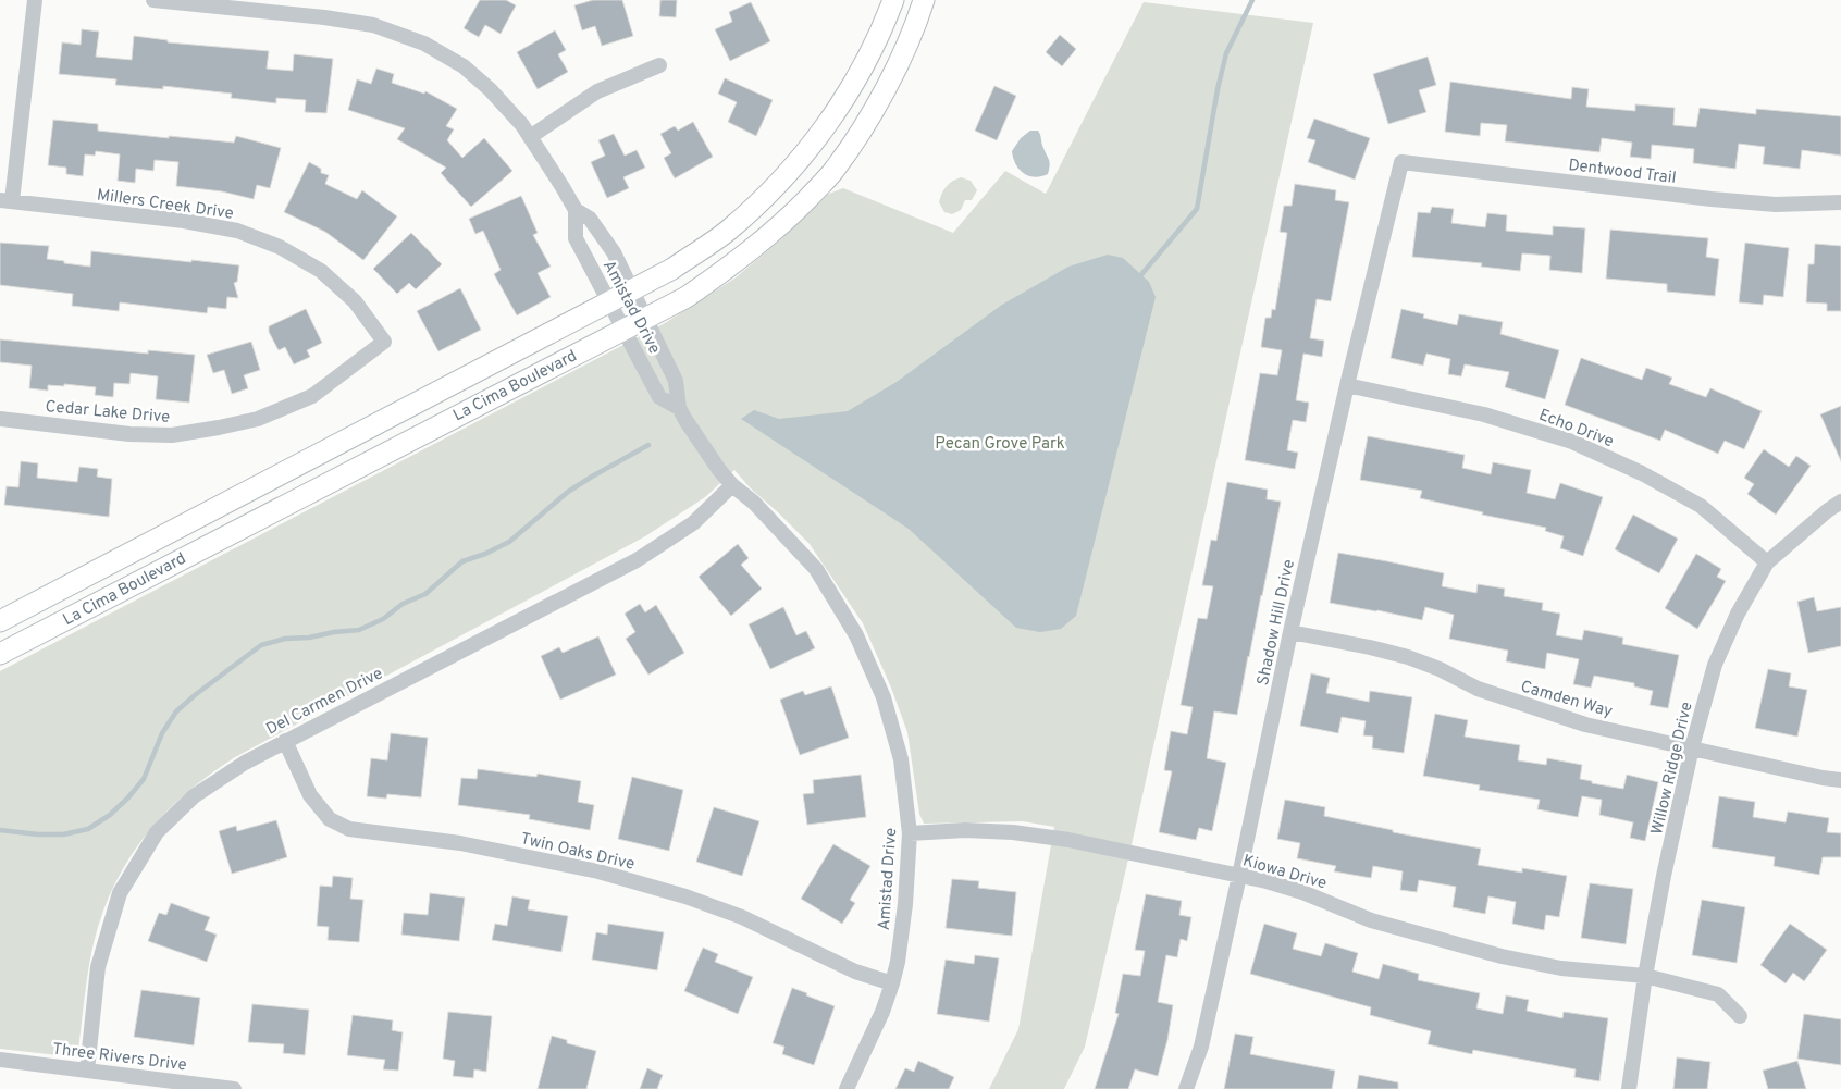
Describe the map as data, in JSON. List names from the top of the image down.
{
  "streets": {
    "street": [
      "Dentwood Trail",
      "Millers Creek Drive",
      "Amistad Drive",
      "La Cima Boulevard",
      "Cedar Lake Drive",
      "Echo Drive",
      "Shadow Hill Drive",
      "Camden Way",
      "Del Carmen Drive",
      "Willow Ridge Drive",
      "Twin Oaks Drive",
      "Kiowa Drive",
      "Three Rivers Drive"
    ]
  },
  "crossings": [
    ["Dentwood Trail", "Shadow Hill Drive"],
    ["Millers Creek Drive", "Cedar Lake Drive"],
    ["Amistad Drive", "La Cima Boulevard"],
    ["Amistad Drive", "Del Carmen Drive"],
    ["Amistad Drive", "Twin Oaks Drive"],
    ["Amistad Drive", "Kiowa Drive"],
    ["Echo Drive", "Shadow Hill Drive"],
    ["Echo Drive", "Willow Ridge Drive"],
    ["Shadow Hill Drive", "Camden Way"],
    ["Shadow Hill Drive", "Kiowa Drive"],
    ["Camden Way", "Willow Ridge Drive"],
    ["Del Carmen Drive", "Twin Oaks Drive"],
    ["Del Carmen Drive", "Three Rivers Drive"],
    ["Willow Ridge Drive", "Kiowa Drive"]
  ],
  "parks": ["Pecan Grove Park"]
}
